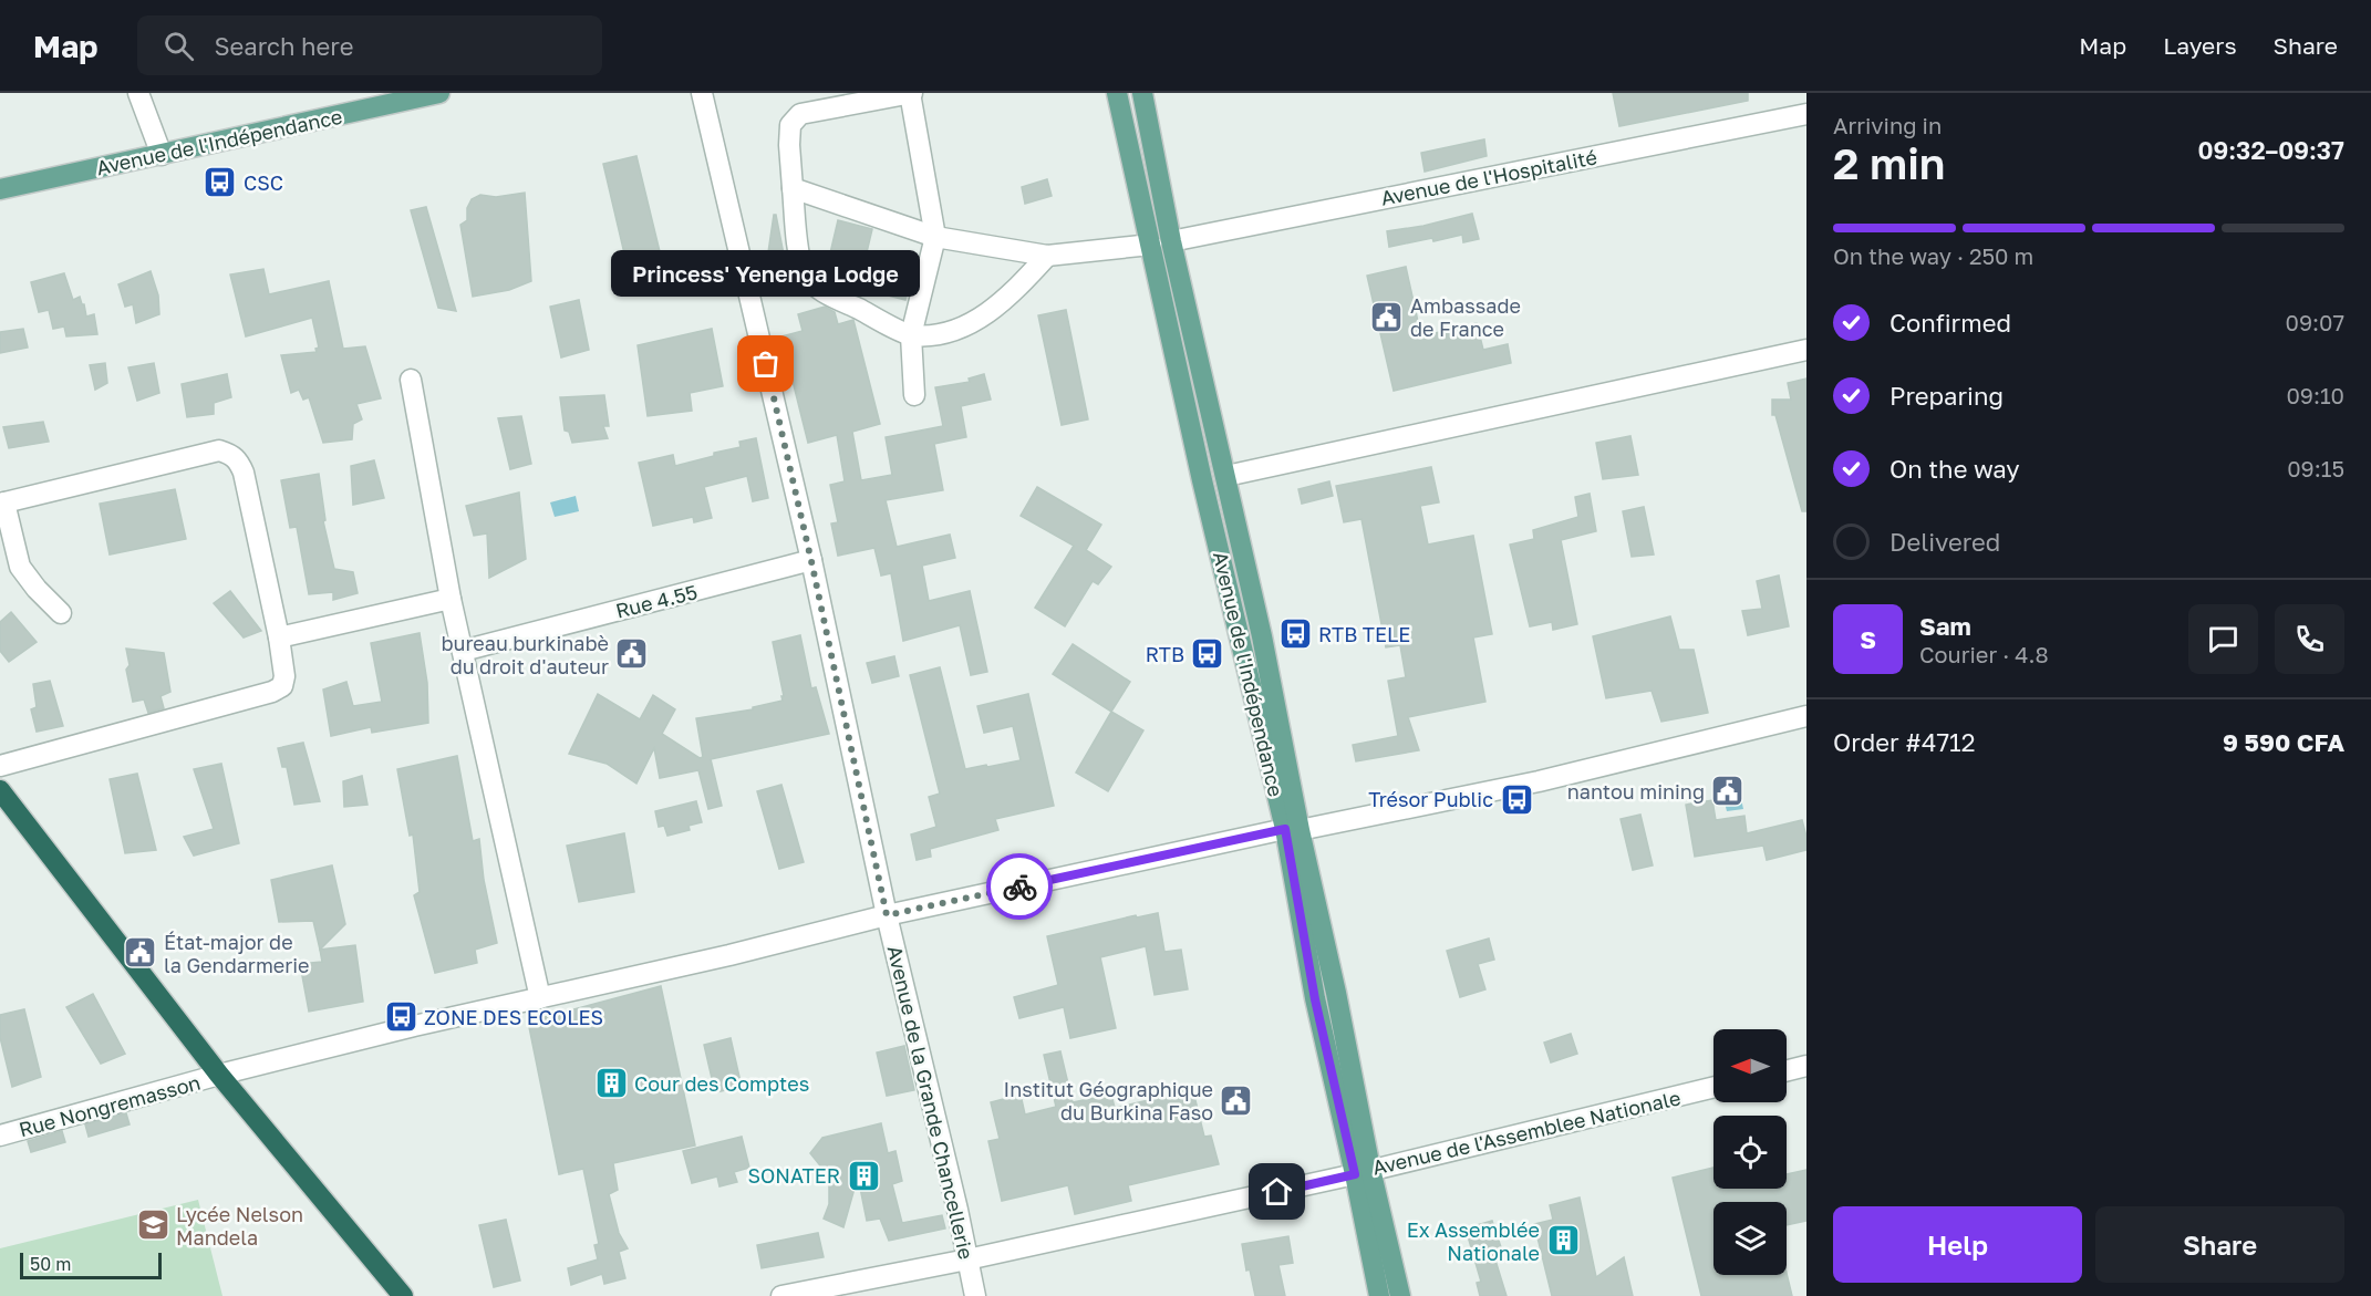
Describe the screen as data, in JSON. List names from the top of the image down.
{
  "streets": {
    "main road": ["Avenue de l'Indépendance"],
    "street": [
      "Avenue de l'Hospitalité",
      "Rue 4.55",
      "Avenue de la Grande Chancellerie",
      "Rue Nongremasson",
      "Avenue de l'Assemblee Nationale"
    ]
  },
  "crossings": [
    ["Avenue de l'Indépendance", "Avenue de l'Hospitalité"],
    ["Avenue de l'Indépendance", "Rue Nongremasson"],
    ["Avenue de l'Indépendance", "Avenue de l'Assemblee Nationale"],
    ["Rue 4.55", "Avenue de la Grande Chancellerie"],
    ["Avenue de la Grande Chancellerie", "Rue Nongremasson"],
    ["Avenue de la Grande Chancellerie", "Avenue de l'Assemblee Nationale"]
  ],
  "places": {
    "bus stop": [
      "CSC",
      "RTB TELE",
      "RTB",
      "Trésor Public",
      "ZONE DES ECOLES"
    ],
    "public building": [
      "Ambassade de France",
      "bureau burkinabè du droit d'auteur",
      "nantou mining",
      "État-major de la Gendarmerie",
      "Institut Géographique du Burkina Faso"
    ],
    "other": ["Princess' Yenenga Lodge"],
    "building": ["Cour des Comptes", "SONATER", "Ex Assemblée Nationale"],
    "school or university": ["Lycée Nelson Mandela"]
  },
  "scale_bar": "50 m",
  "north": "left",
  "page": {
    "header": "Map",
    "search": "Search here",
    "nav": ["Map", "Layers", "Share"],
    "heading": ["2 min", "Arriving in", "09:32–09:37"],
    "panel": [
      "Sam",
      "Courier · 4.8",
      "Order #4712",
      "9 590 CFA"
    ],
    "bar": "On the way · 250 m",
    "bubble": "Princess' Yenenga Lodge",
    "list": [
      ["Confirmed", "09:07"],
      ["Preparing", "09:10"],
      ["On the way", "09:15"],
      "Delivered"
    ],
    "round": "S",
    "buttons": ["Help", "Share"],
    "scale": "50 m"
  }
}
